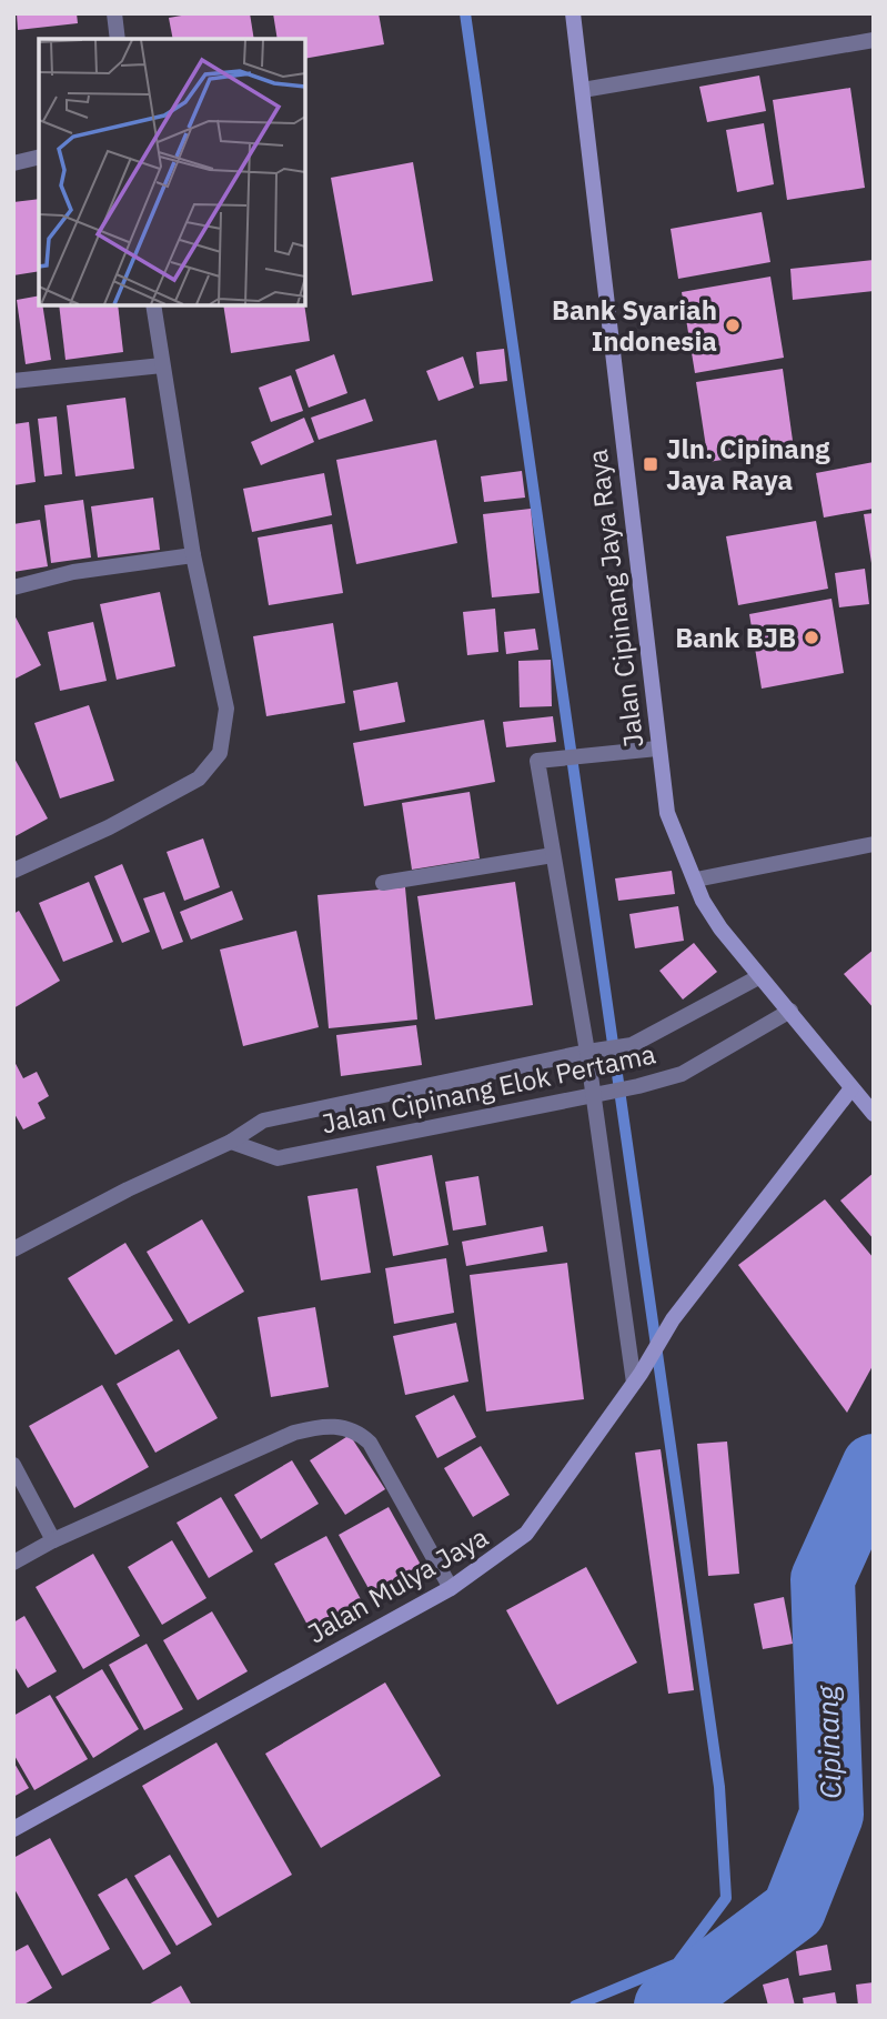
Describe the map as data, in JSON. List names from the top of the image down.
{
  "streets": {
    "main road": ["Jalan Cipinang Jaya Raya", "Jalan Mulya Jaya"],
    "street": ["Jalan Cipinang Elok Pertama"]
  },
  "crossings": [
    ["Jalan Cipinang Jaya Raya", "Jalan Cipinang Elok Pertama"],
    ["Jalan Cipinang Jaya Raya", "Jalan Mulya Jaya"]
  ],
  "water": ["Cipinang"],
  "places": {
    "other": ["Bank Syariah Indonesia", "Bank BJB"],
    "transit": ["Jln. Cipinang Jaya Raya"]
  }
}
